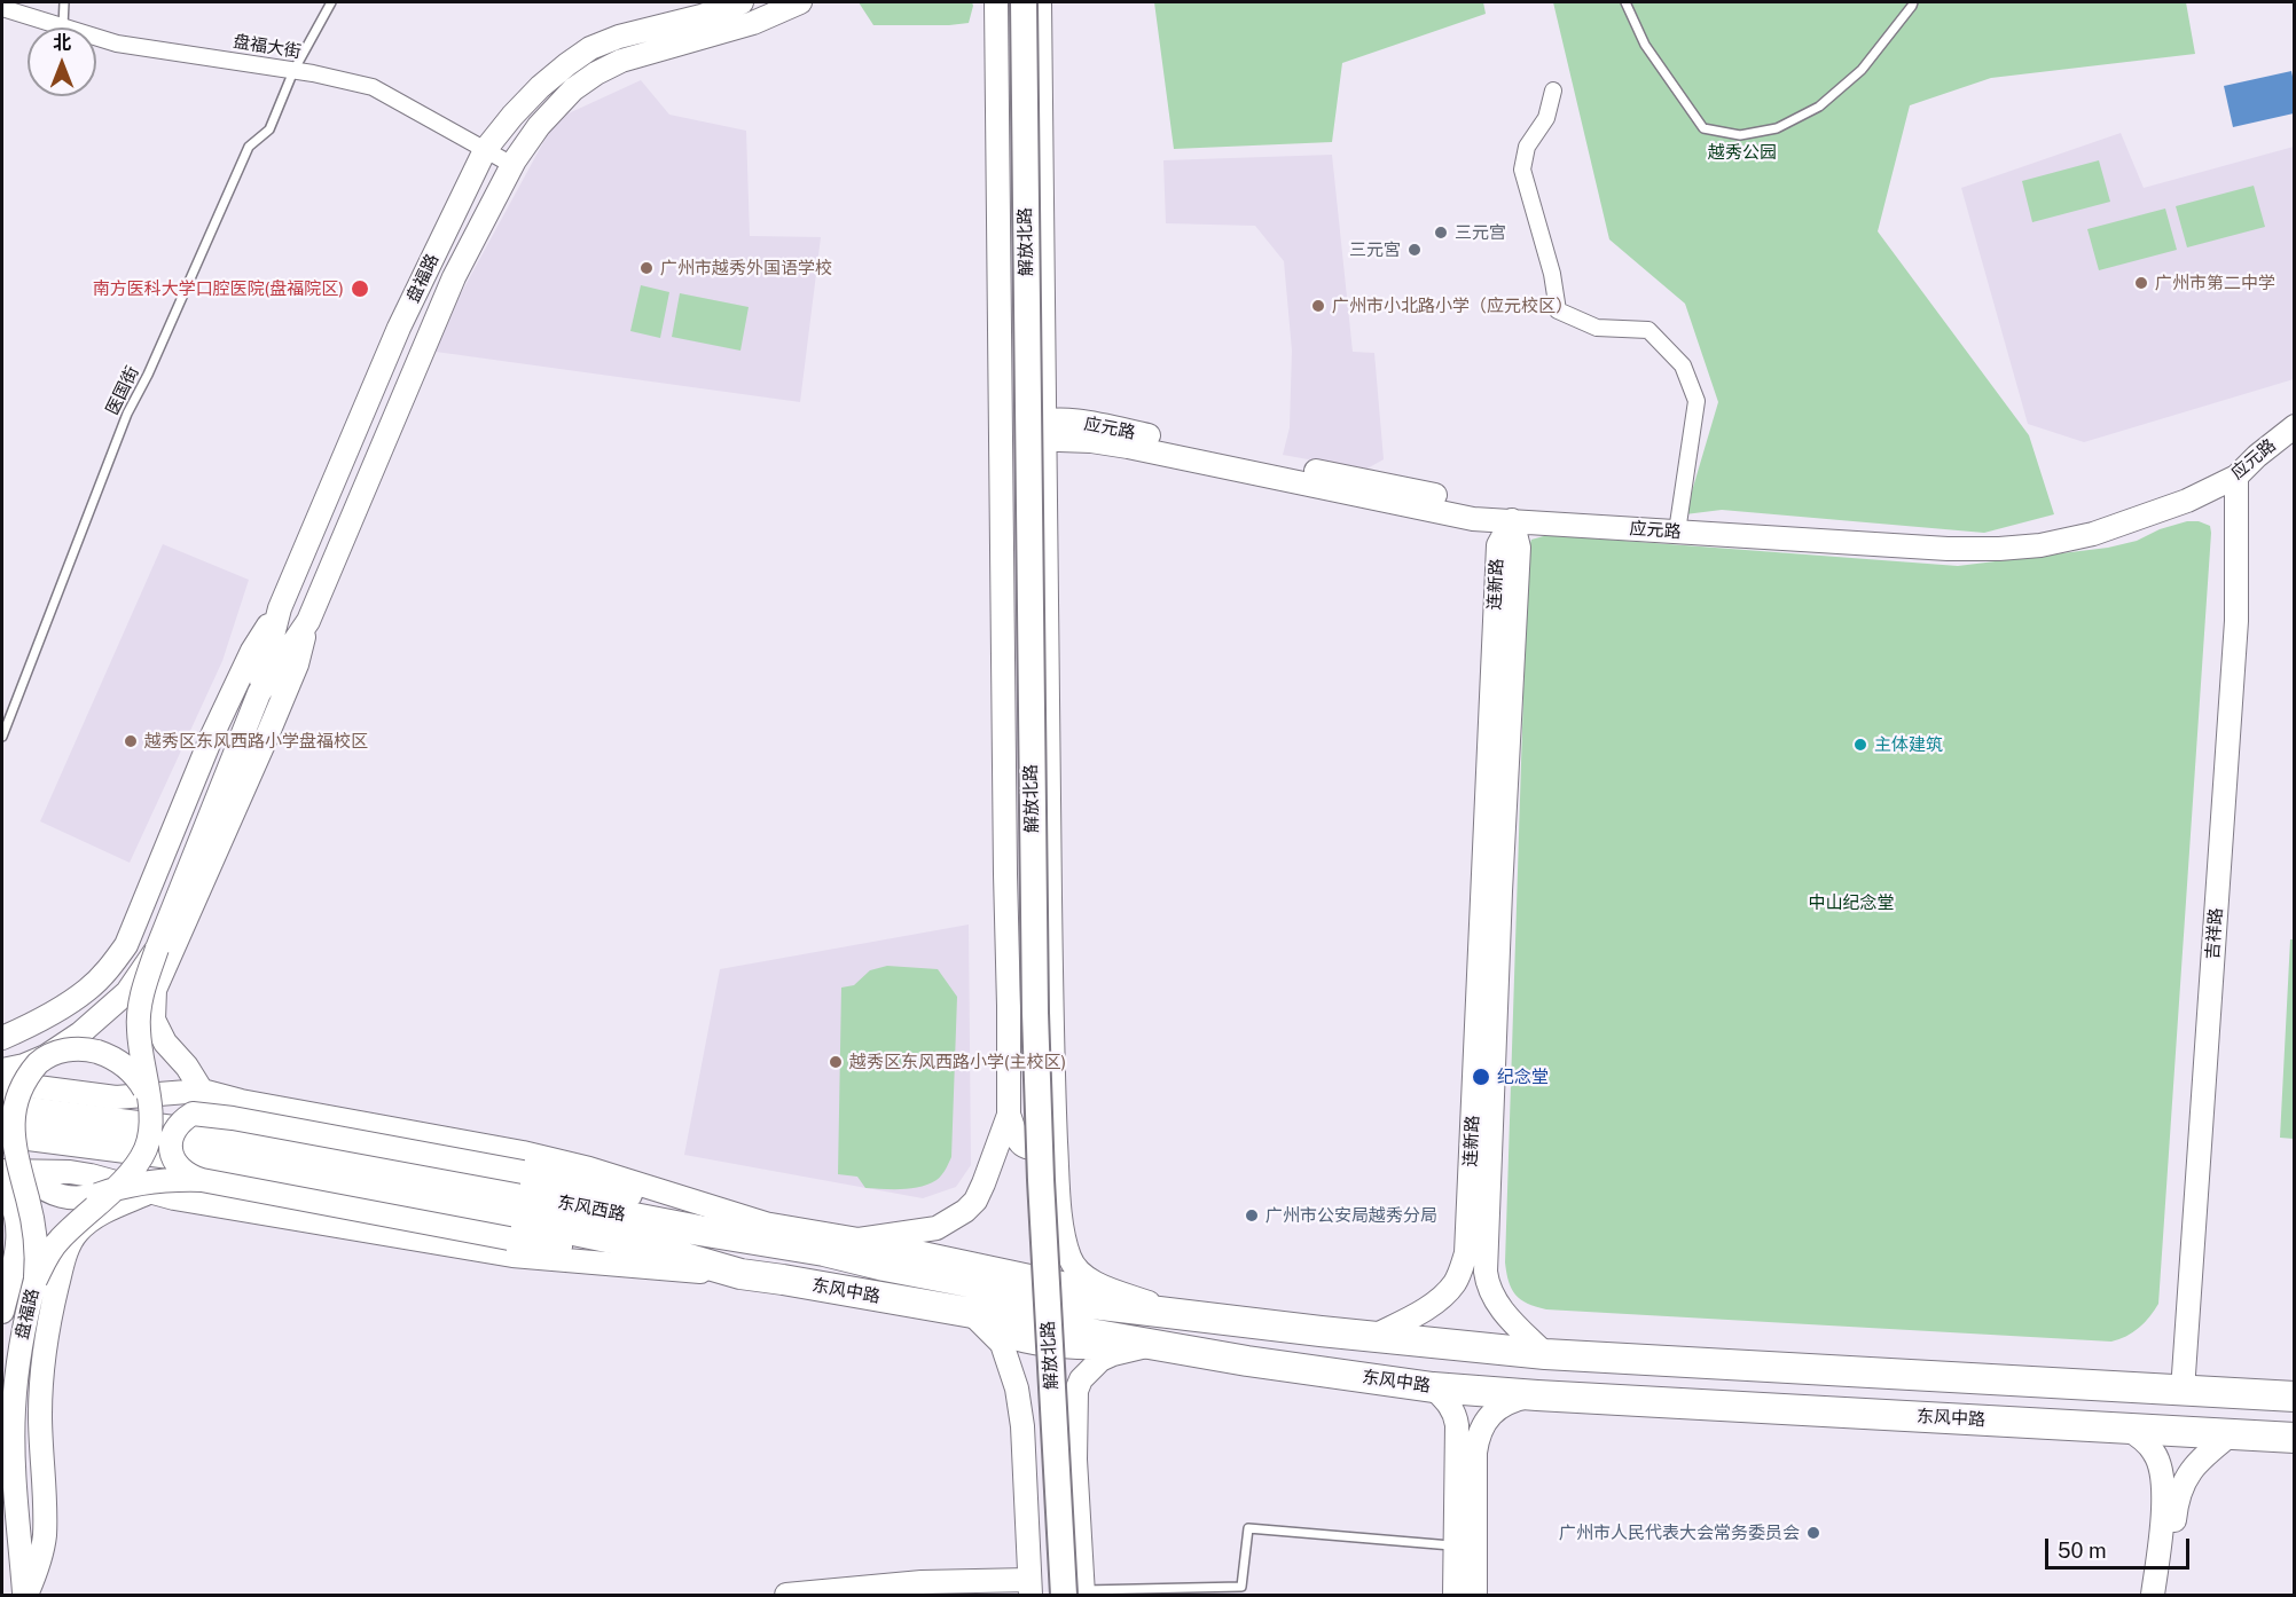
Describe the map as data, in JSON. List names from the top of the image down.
{
  "streets": {
    "highway": ["东风西路", "东风中路"],
    "main road": ["解放北路"],
    "street": [
      "盘福大街",
      "盘福路",
      "应元路",
      "连新路",
      "吉祥路"
    ],
    "lane": ["医国街"]
  },
  "crossings": [
    ["盘福大街", "盘福路"],
    ["盘福大街", "医国街"],
    ["解放北路", "应元路"],
    ["解放北路", "东风西路"],
    ["应元路", "连新路"],
    ["应元路", "吉祥路"]
  ],
  "parks": ["越秀公园", "中山纪念堂"],
  "places": [
    "三元宫",
    "三元宮",
    "广州市越秀外国语学校",
    "广州市第二中学",
    "南方医科大学口腔医院(盘福院区)",
    "广州市小北路小学（应元校区）",
    "越秀区东风西路小学盘福校区",
    "主体建筑",
    "越秀区东风西路小学(主校区)",
    "纪念堂",
    "广州市公安局越秀分局",
    "广州市人民代表大会常务委员会"
  ],
  "scale_bar": "50 m",
  "north": "top"
}
